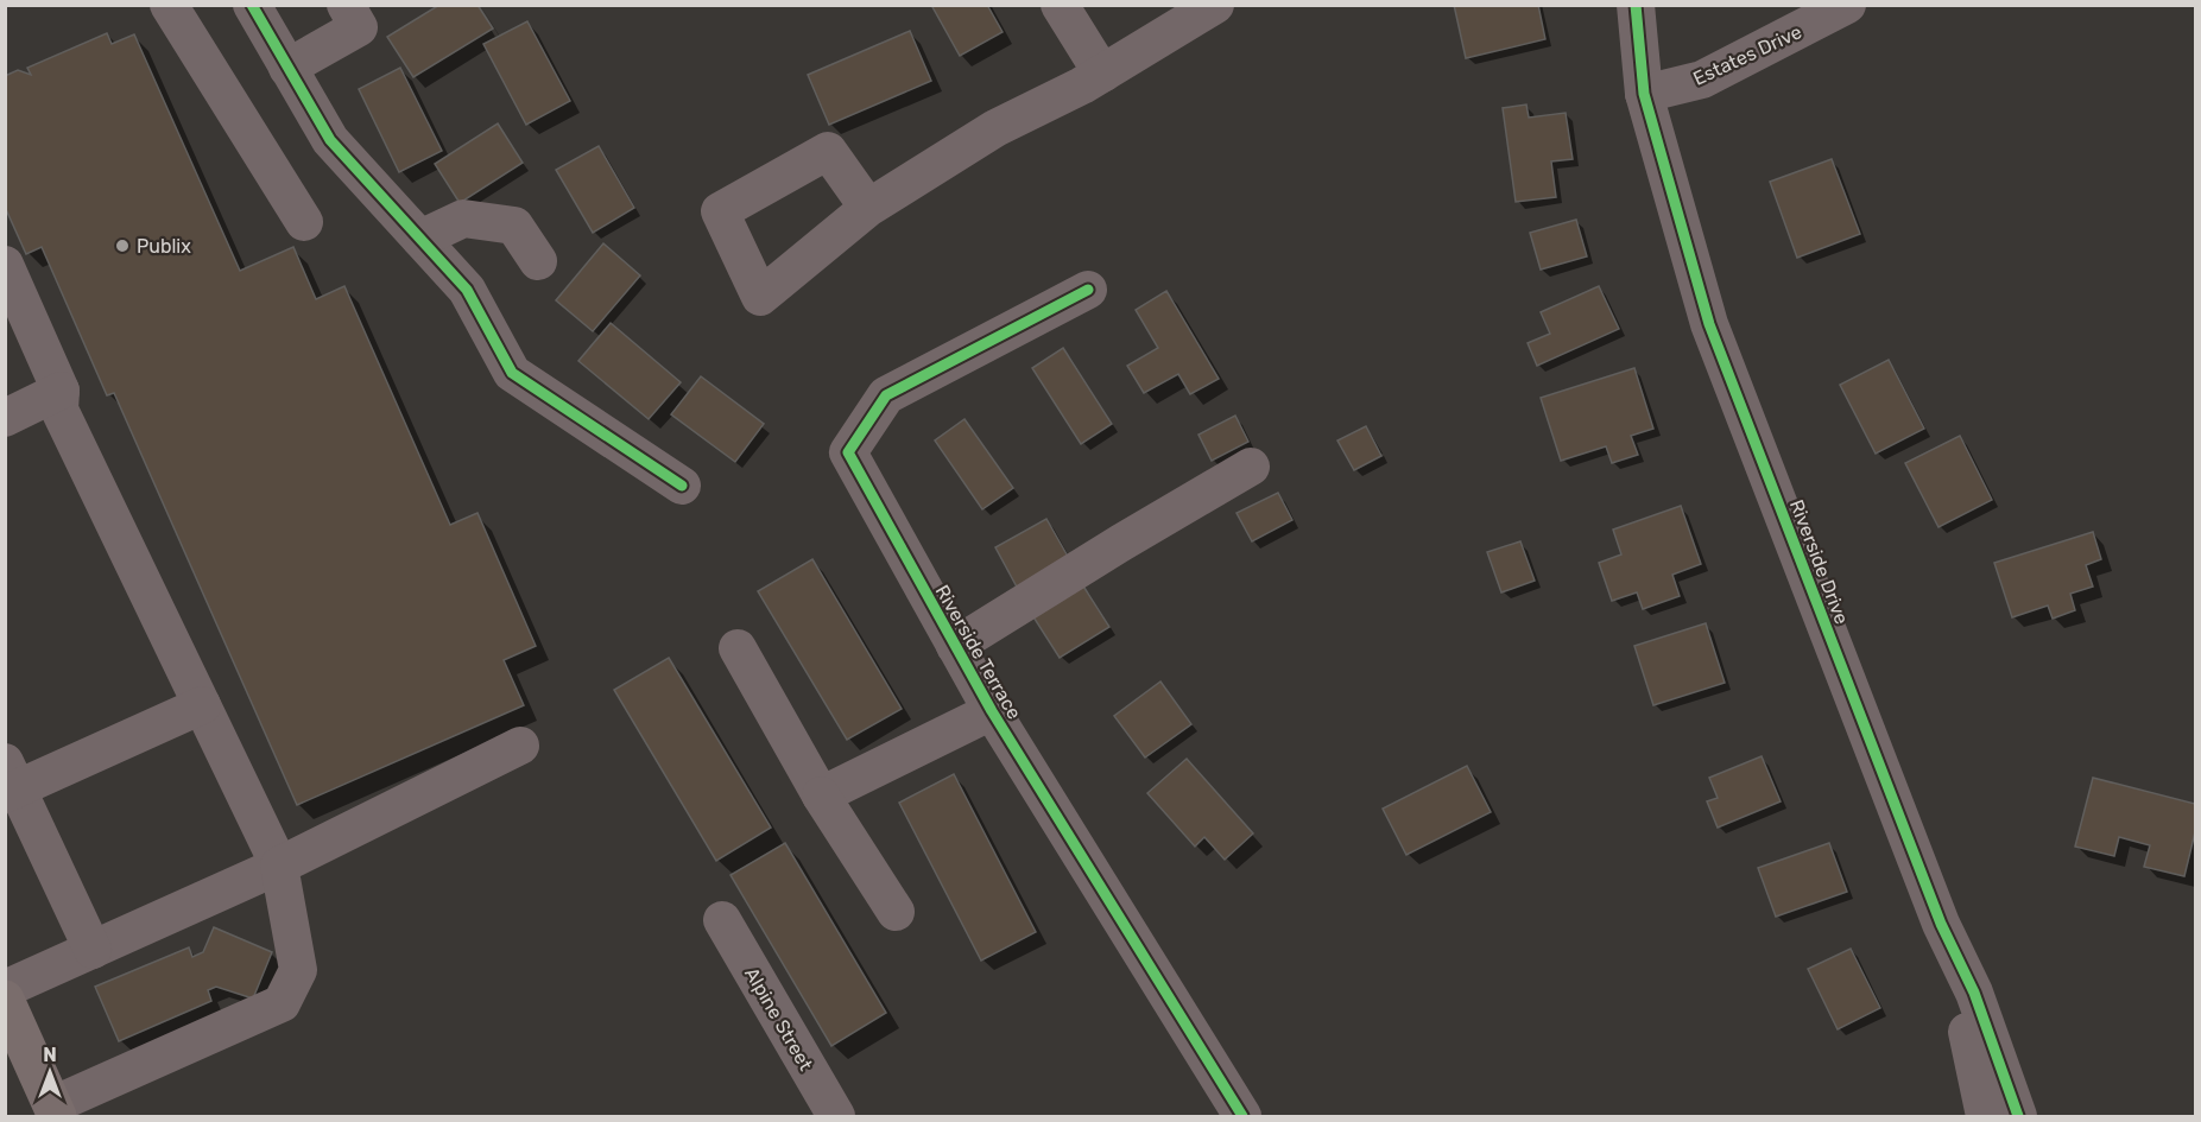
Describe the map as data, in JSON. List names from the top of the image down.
{
  "streets": {
    "street": [
      "Estates Drive",
      "Riverside Drive",
      "Riverside Terrace",
      "Alpine Street"
    ]
  },
  "crossings": [
    ["Estates Drive", "Riverside Drive"]
  ],
  "places": ["Publix"],
  "north": "top"
}
